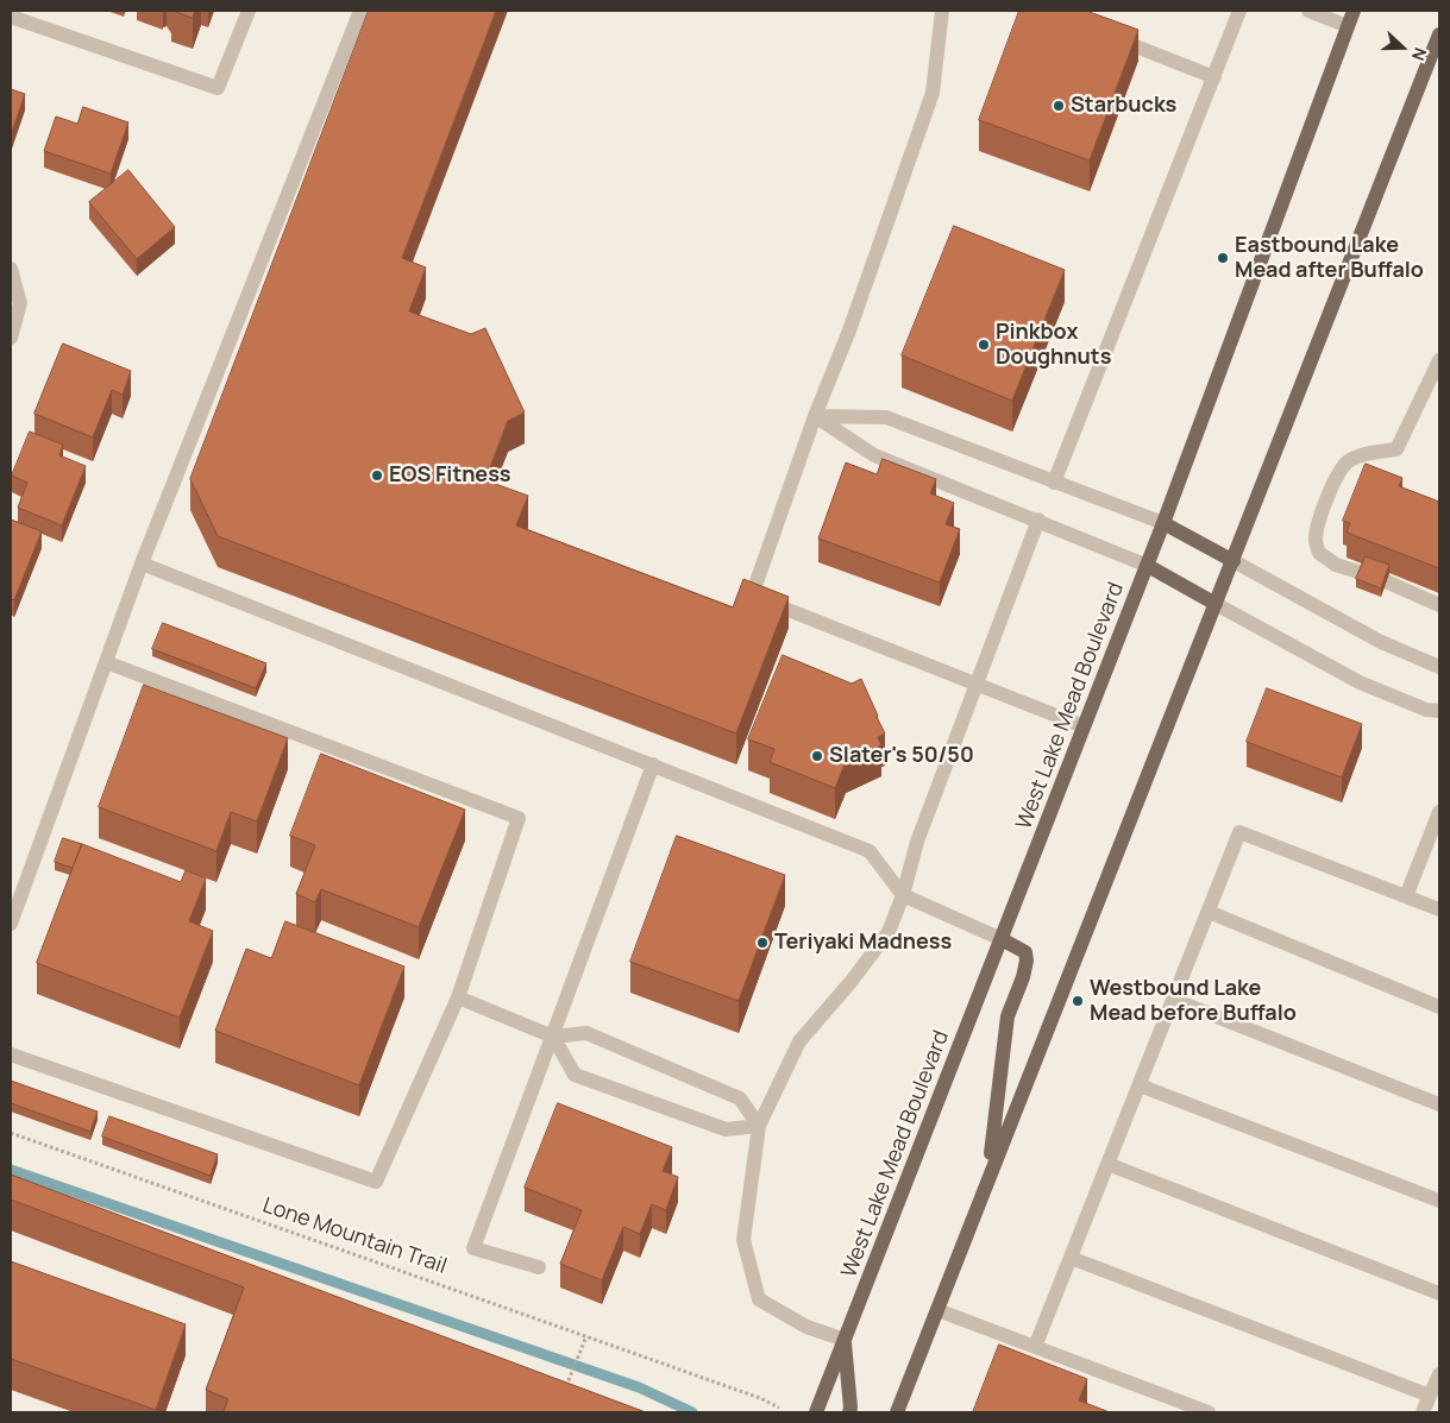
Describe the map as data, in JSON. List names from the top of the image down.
{
  "streets": {
    "main road": ["West Lake Mead Boulevard"],
    "path": ["Lone Mountain Trail"]
  },
  "places": [
    "Starbucks",
    "Eastbound Lake Mead after Buffalo",
    "Pinkbox Doughnuts",
    "EOS Fitness",
    "Slater's 50/50",
    "Teriyaki Madness",
    "Westbound Lake Mead before Buffalo"
  ],
  "north": "right"
}
